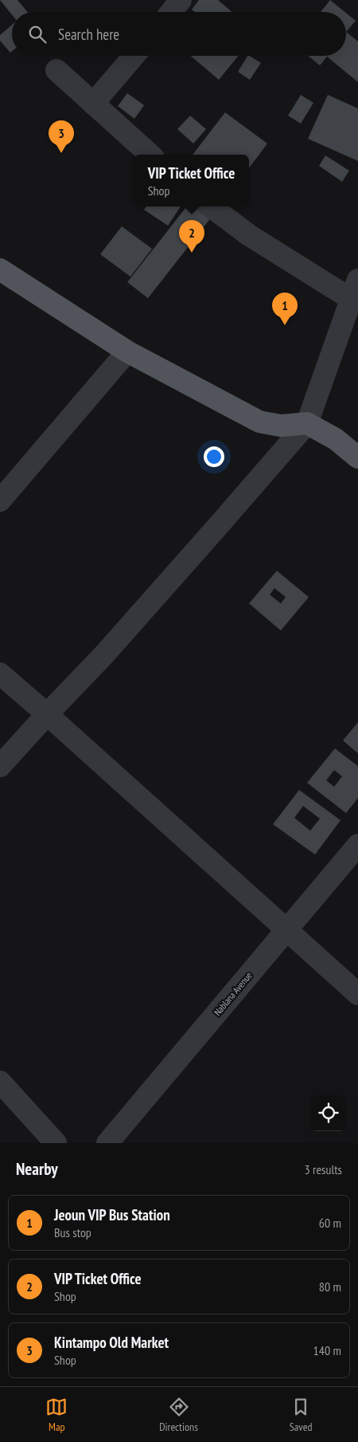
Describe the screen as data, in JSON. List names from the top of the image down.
{
  "streets": {
    "street": ["Nablana Avenue"]
  },
  "page": {
    "search": "Search here",
    "pins": ["3", "2", "1"],
    "popup": ["VIP Ticket Office", "Shop"],
    "heading": ["Nearby", "3 results"],
    "list": [
      {
        "mark": "1",
        "name": "Jeoun VIP Bus Station",
        "note": "Bus stop",
        "value": "60 m"
      },
      {
        "mark": "2",
        "name": "VIP Ticket Office",
        "note": "Shop",
        "value": "80 m"
      },
      {
        "mark": "3",
        "name": "Kintampo Old Market",
        "note": "Shop",
        "value": "140 m"
      }
    ],
    "nav": ["Map", "Directions", "Saved"]
  }
}
